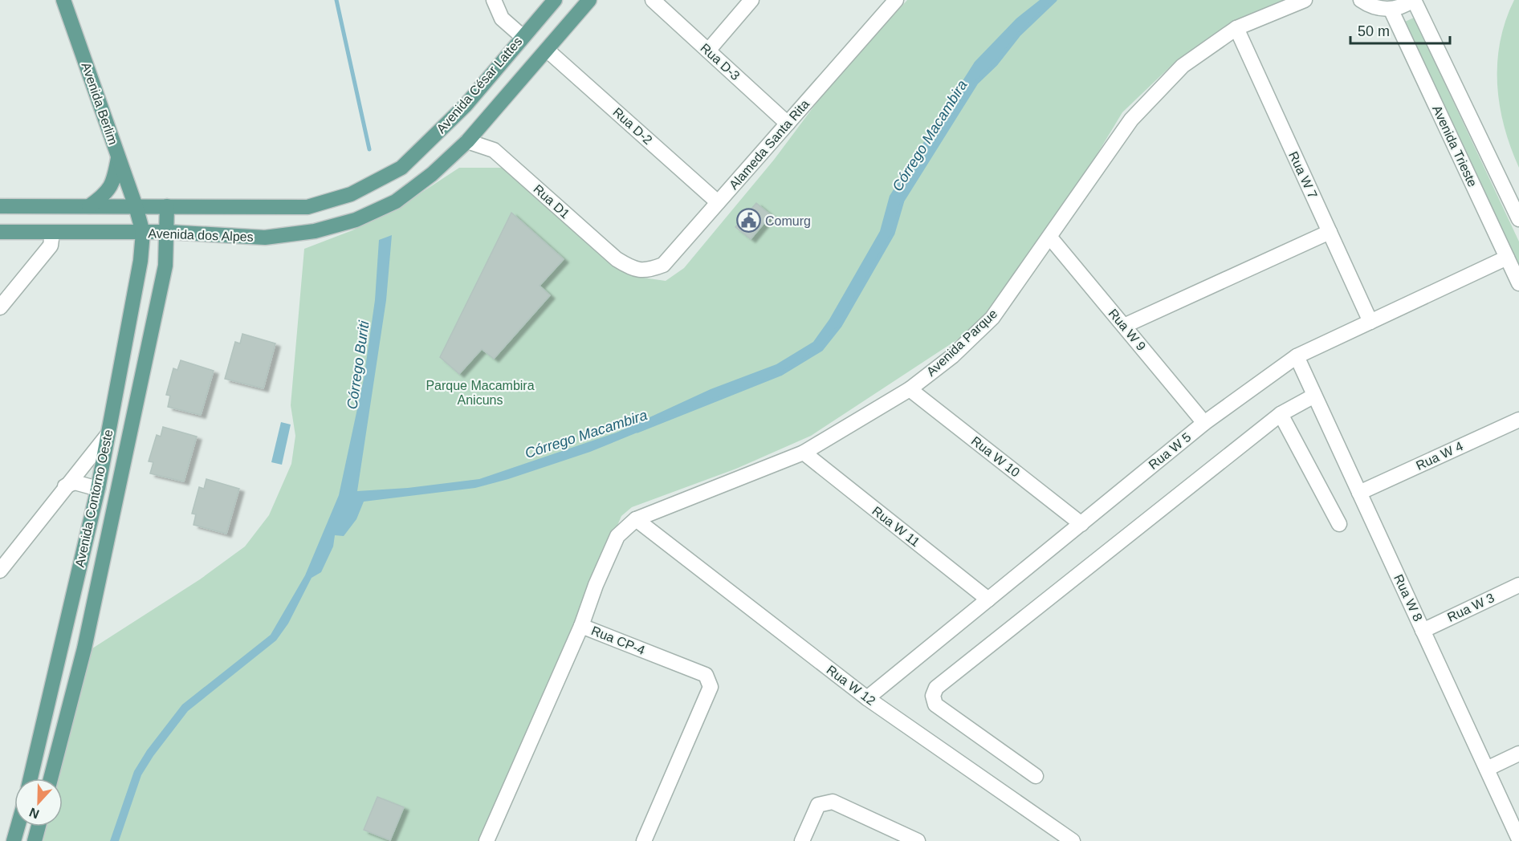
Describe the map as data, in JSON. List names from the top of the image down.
{
  "streets": {
    "main road": [
      "Avenida César Lattes",
      "Avenida Berlim",
      "Avenida dos Alpes",
      "Avenida Contorno Oeste"
    ],
    "street": [
      "Rua D-3",
      "Rua D-2",
      "Alameda Santa Rita",
      "Avenida Trieste",
      "Rua W 7",
      "Rua D1",
      "Rua W 9",
      "Avenida Parque",
      "Rua W 5",
      "Rua W 4",
      "Rua W 10",
      "Rua W 11",
      "Rua W 8",
      "Rua W 3",
      "Rua CP-4",
      "Rua W 12"
    ]
  },
  "crossings": [
    ["Rua D-3", "Alameda Santa Rita"],
    ["Avenida César Lattes", "Rua D-2"],
    ["Avenida César Lattes", "Rua D1"],
    ["Avenida César Lattes", "Avenida dos Alpes"],
    ["Avenida Berlim", "Avenida dos Alpes"],
    ["Avenida Berlim", "Avenida Contorno Oeste"],
    ["Rua D-2", "Alameda Santa Rita"],
    ["Alameda Santa Rita", "Rua D1"],
    ["Avenida Trieste", "Rua W 5"],
    ["Rua W 7", "Avenida Parque"],
    ["Rua W 7", "Rua W 5"],
    ["Avenida dos Alpes", "Avenida Contorno Oeste"],
    ["Rua W 9", "Avenida Parque"],
    ["Rua W 9", "Rua W 5"],
    ["Avenida Parque", "Rua W 10"],
    ["Avenida Parque", "Rua W 11"],
    ["Avenida Parque", "Rua CP-4"],
    ["Avenida Parque", "Rua W 12"],
    ["Rua W 5", "Rua W 10"],
    ["Rua W 5", "Rua W 11"],
    ["Rua W 5", "Rua W 8"],
    ["Rua W 5", "Rua W 12"],
    ["Rua W 4", "Rua W 8"],
    ["Rua W 8", "Rua W 3"]
  ],
  "water": ["Córrego Macambira", "Córrego Buriti"],
  "parks": ["Parque Macambira Anicuns"],
  "places": {
    "public building": ["Comurg"]
  },
  "scale_bar": "50 m",
  "north": "bottom"
}
